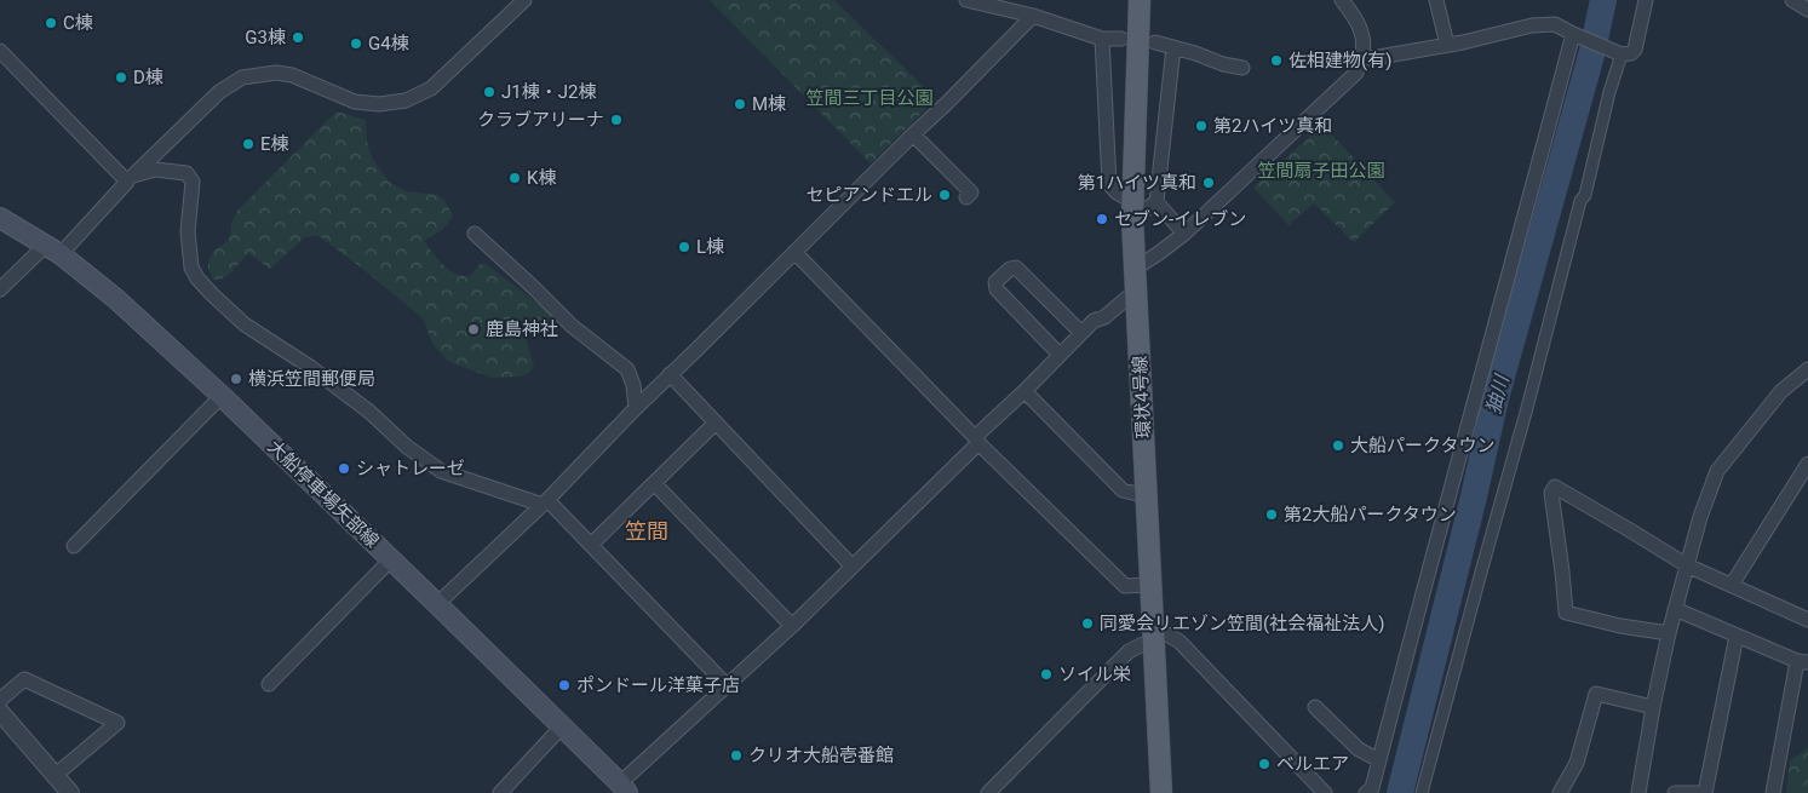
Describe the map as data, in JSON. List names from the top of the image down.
{
  "streets": {
    "main road": ["環状4号線", "大船停車場矢部線"]
  },
  "districts": ["笠間"],
  "water": ["㹨川"],
  "parks": ["笠間三丁目公園", "笠間扇子田公園"],
  "places": [
    "C棟",
    "G3棟",
    "G4棟",
    "佐相建物(有)",
    "D棟",
    "J1棟・J2棟",
    "M棟",
    "クラブアリーナ",
    "第2ハイツ真和",
    "E棟",
    "K棟",
    "第1ハイツ真和",
    "セピアンドエル",
    "セブン-イレブン",
    "L棟",
    "鹿島神社",
    "横浜笠間郵便局",
    "大船パークタウン",
    "シャトレーゼ",
    "第2大船パークタウン",
    "同愛会リエゾン笠間(社会福祉法人)",
    "ソイル栄",
    "ポンドール洋菓子店",
    "クリオ大船壱番館",
    "ベルエア"
  ]
}
